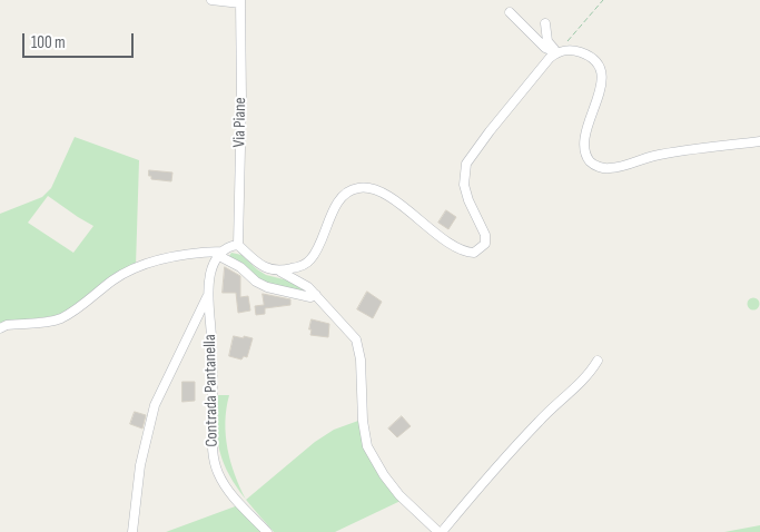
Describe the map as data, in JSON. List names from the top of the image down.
{
  "streets": {
    "street": ["Via Piane", "Contrada Pantanella"]
  },
  "scale_bar": "100 m"
}
